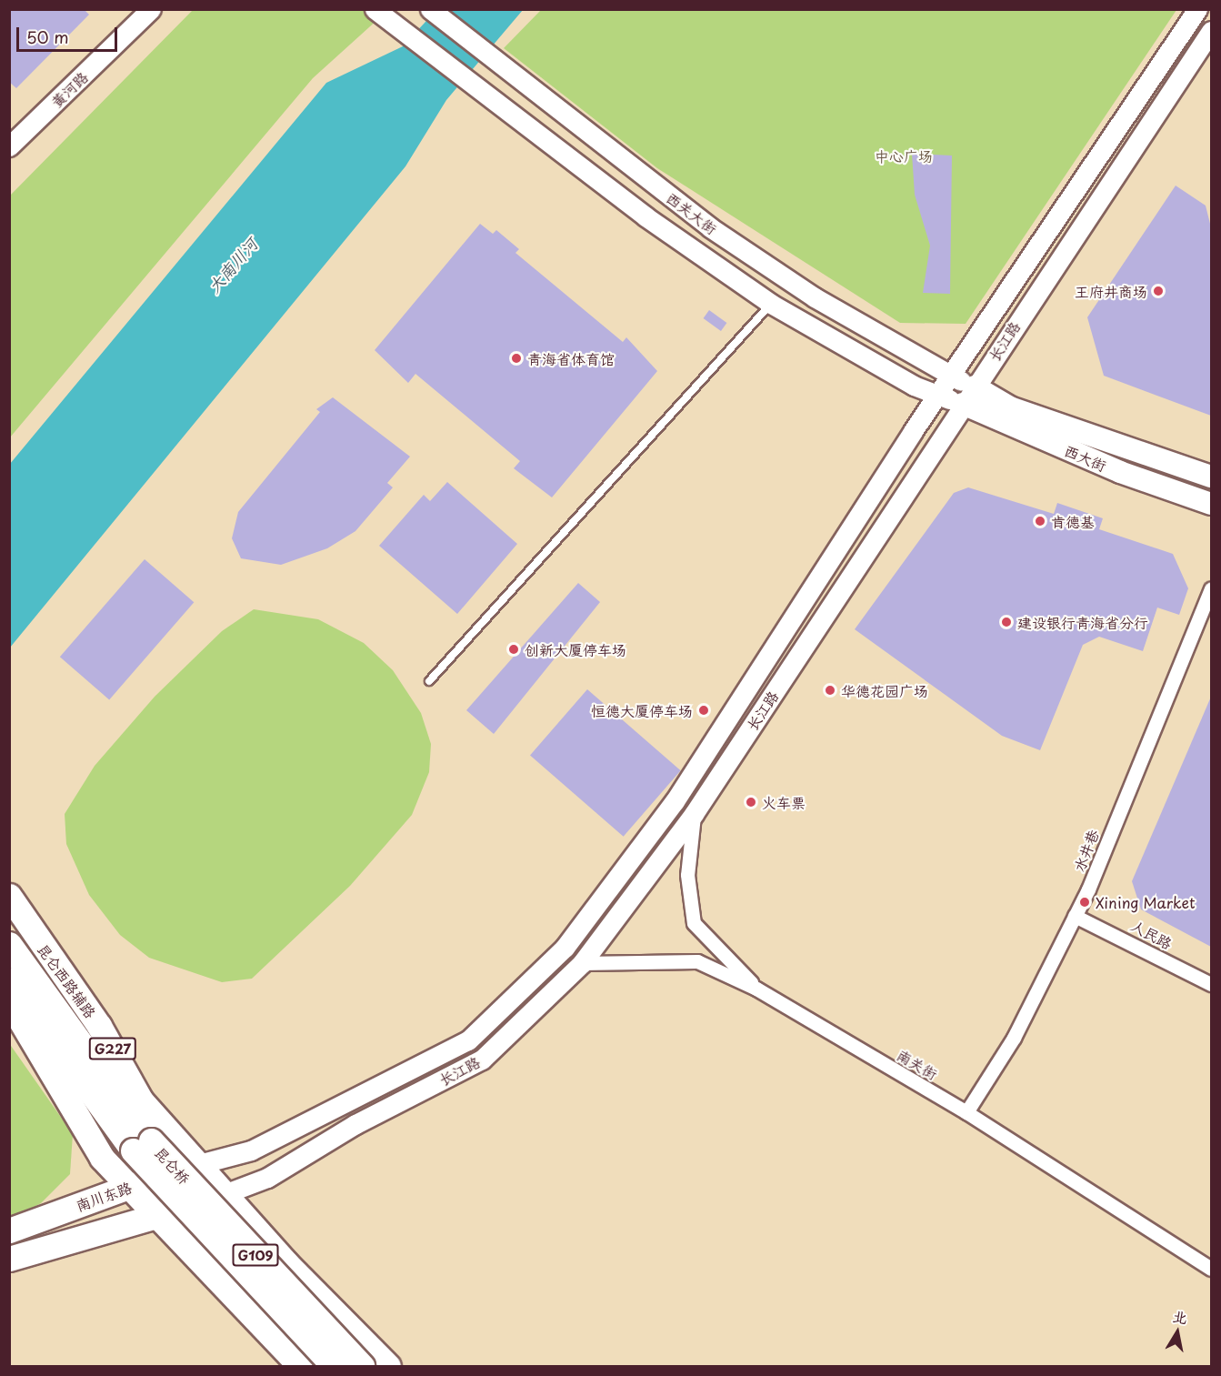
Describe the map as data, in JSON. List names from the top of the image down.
{
  "streets": {
    "highway": [
      "长江路",
      "昆仑西路辅路",
      "G227",
      "昆仑桥",
      "南川东路",
      "G109"
    ],
    "main road": ["黄河路", "西关大街", "西大街"],
    "street": ["水井巷", "人民路", "南关街"]
  },
  "crossings": [
    ["西关大街", "长江路"],
    ["西关大街", "西大街"],
    ["长江路", "西大街"],
    ["长江路", "昆仑西路辅路"],
    ["长江路", "南关街"],
    ["长江路", "南川东路"],
    ["水井巷", "人民路"],
    ["水井巷", "南关街"],
    ["昆仑西路辅路", "南川东路"]
  ],
  "water": ["大南川河"],
  "parks": ["中心广场"],
  "places": [
    "王府井商场",
    "青海省体育馆",
    "肯德基",
    "建设银行青海省分行",
    "创新大厦停车场",
    "华德花园广场",
    "恒德大厦停车场",
    "火车票",
    "Xining Market"
  ],
  "scale_bar": "50 m",
  "north": "top"
}
